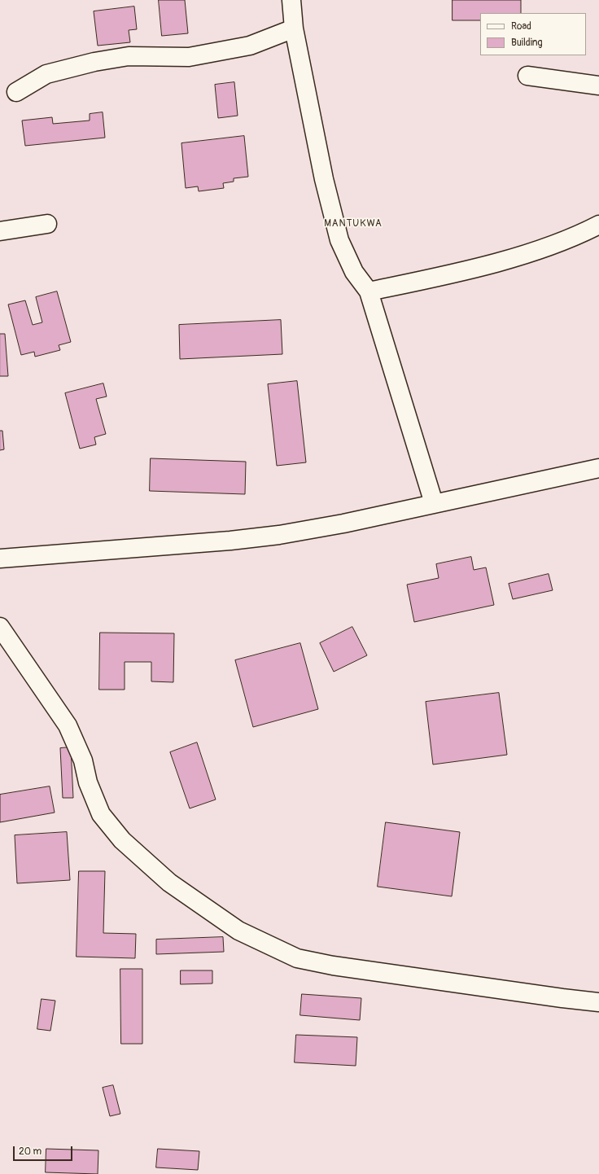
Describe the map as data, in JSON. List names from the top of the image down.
{
  "districts": ["MANTUKWA"],
  "legend": ["Road", "Building"],
  "scale_bar": "20 m"
}
